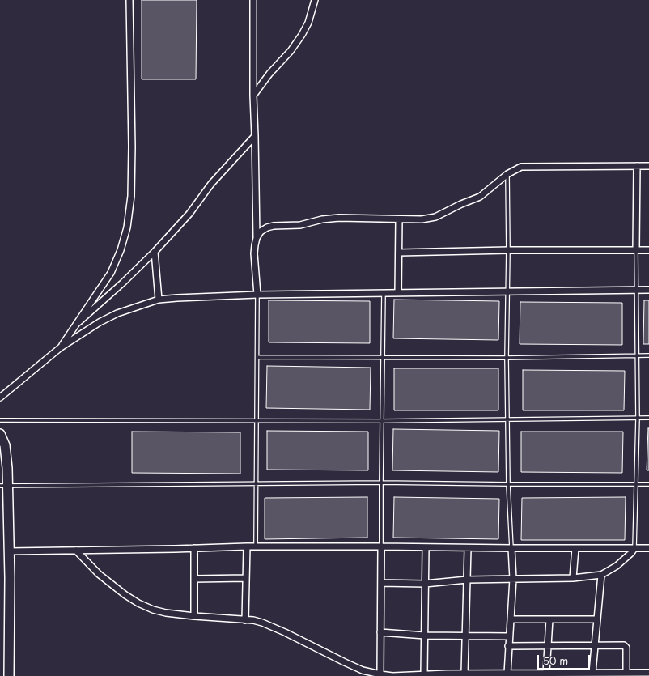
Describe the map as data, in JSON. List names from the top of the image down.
{
  "scale_bar": "50 m"
}
